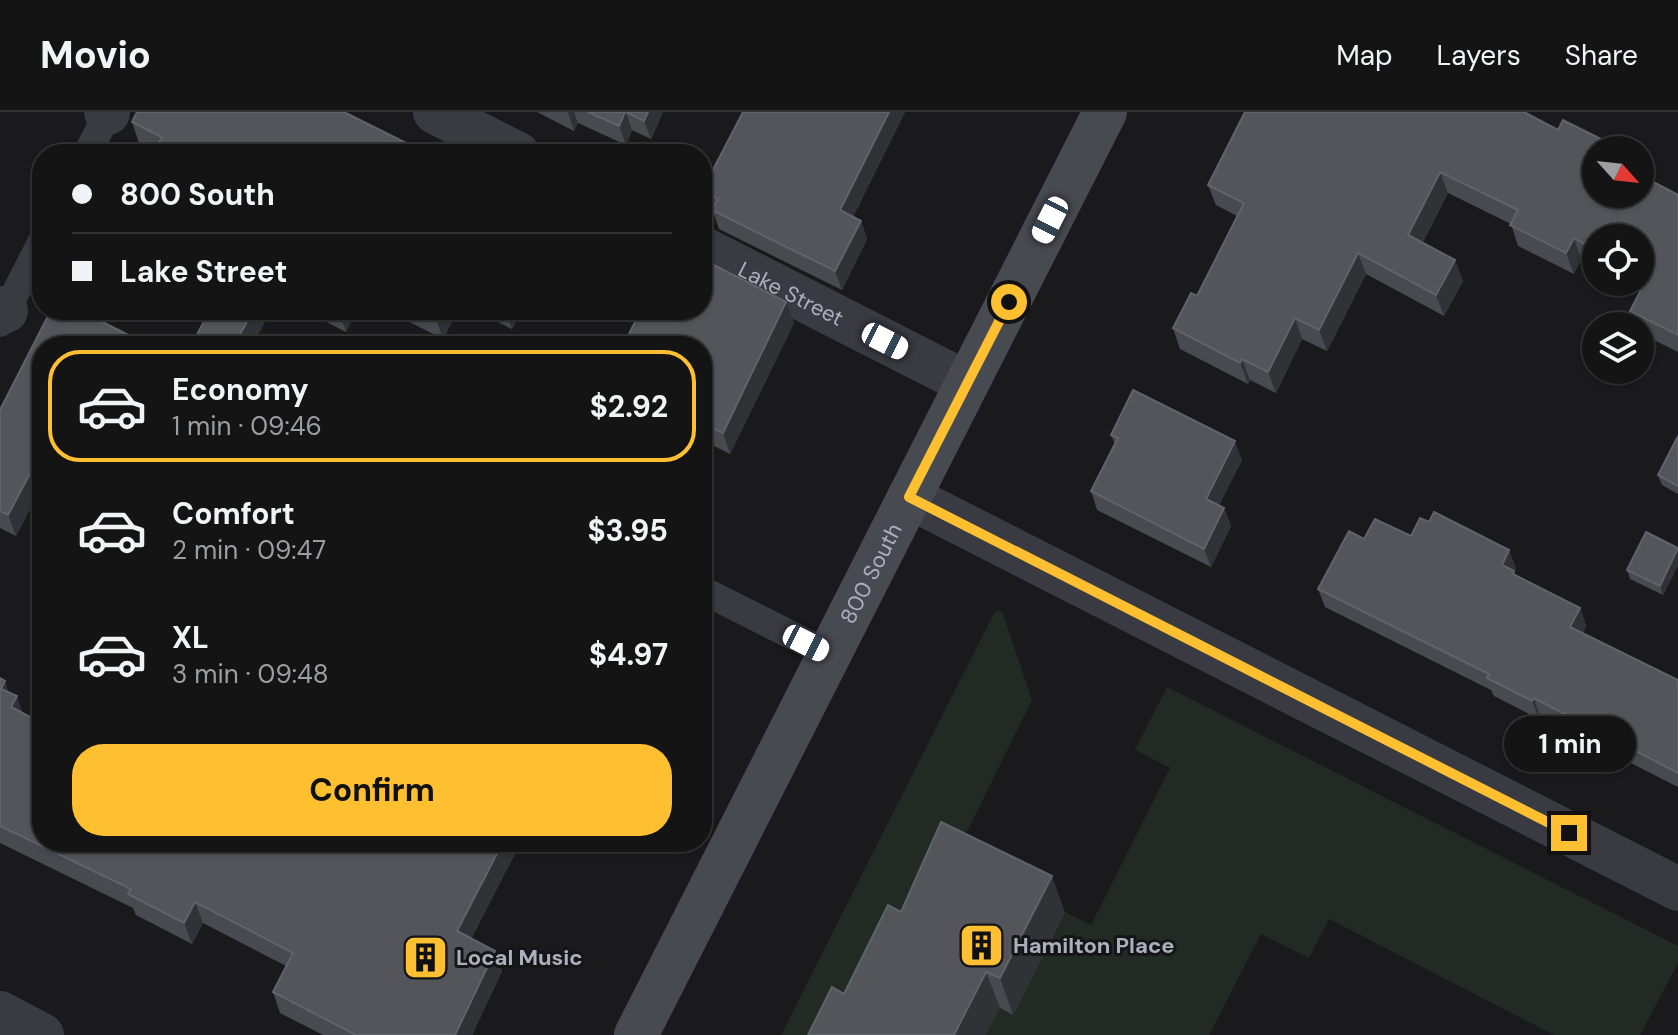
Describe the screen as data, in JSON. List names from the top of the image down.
{
  "streets": {
    "main road": ["800 South"],
    "street": ["Lake Street"]
  },
  "crossings": [
    ["Lake Street", "800 South"]
  ],
  "places": {
    "building": ["Hamilton Place", "Local Music"]
  },
  "north": "bottom right",
  "page": {
    "header": "Movio",
    "nav": ["Map", "Layers", "Share"],
    "banner": ["800 South", "Lake Street"],
    "list": [
      {
        "name": "Economy",
        "note": "1 min · 09:46",
        "value": "$2.92"
      },
      {
        "name": "Comfort",
        "note": "2 min · 09:47",
        "value": "$3.95"
      },
      {
        "name": "XL",
        "note": "3 min · 09:48",
        "value": "$4.97"
      }
    ],
    "bubble": "1 min",
    "buttons": "Confirm"
  }
}
